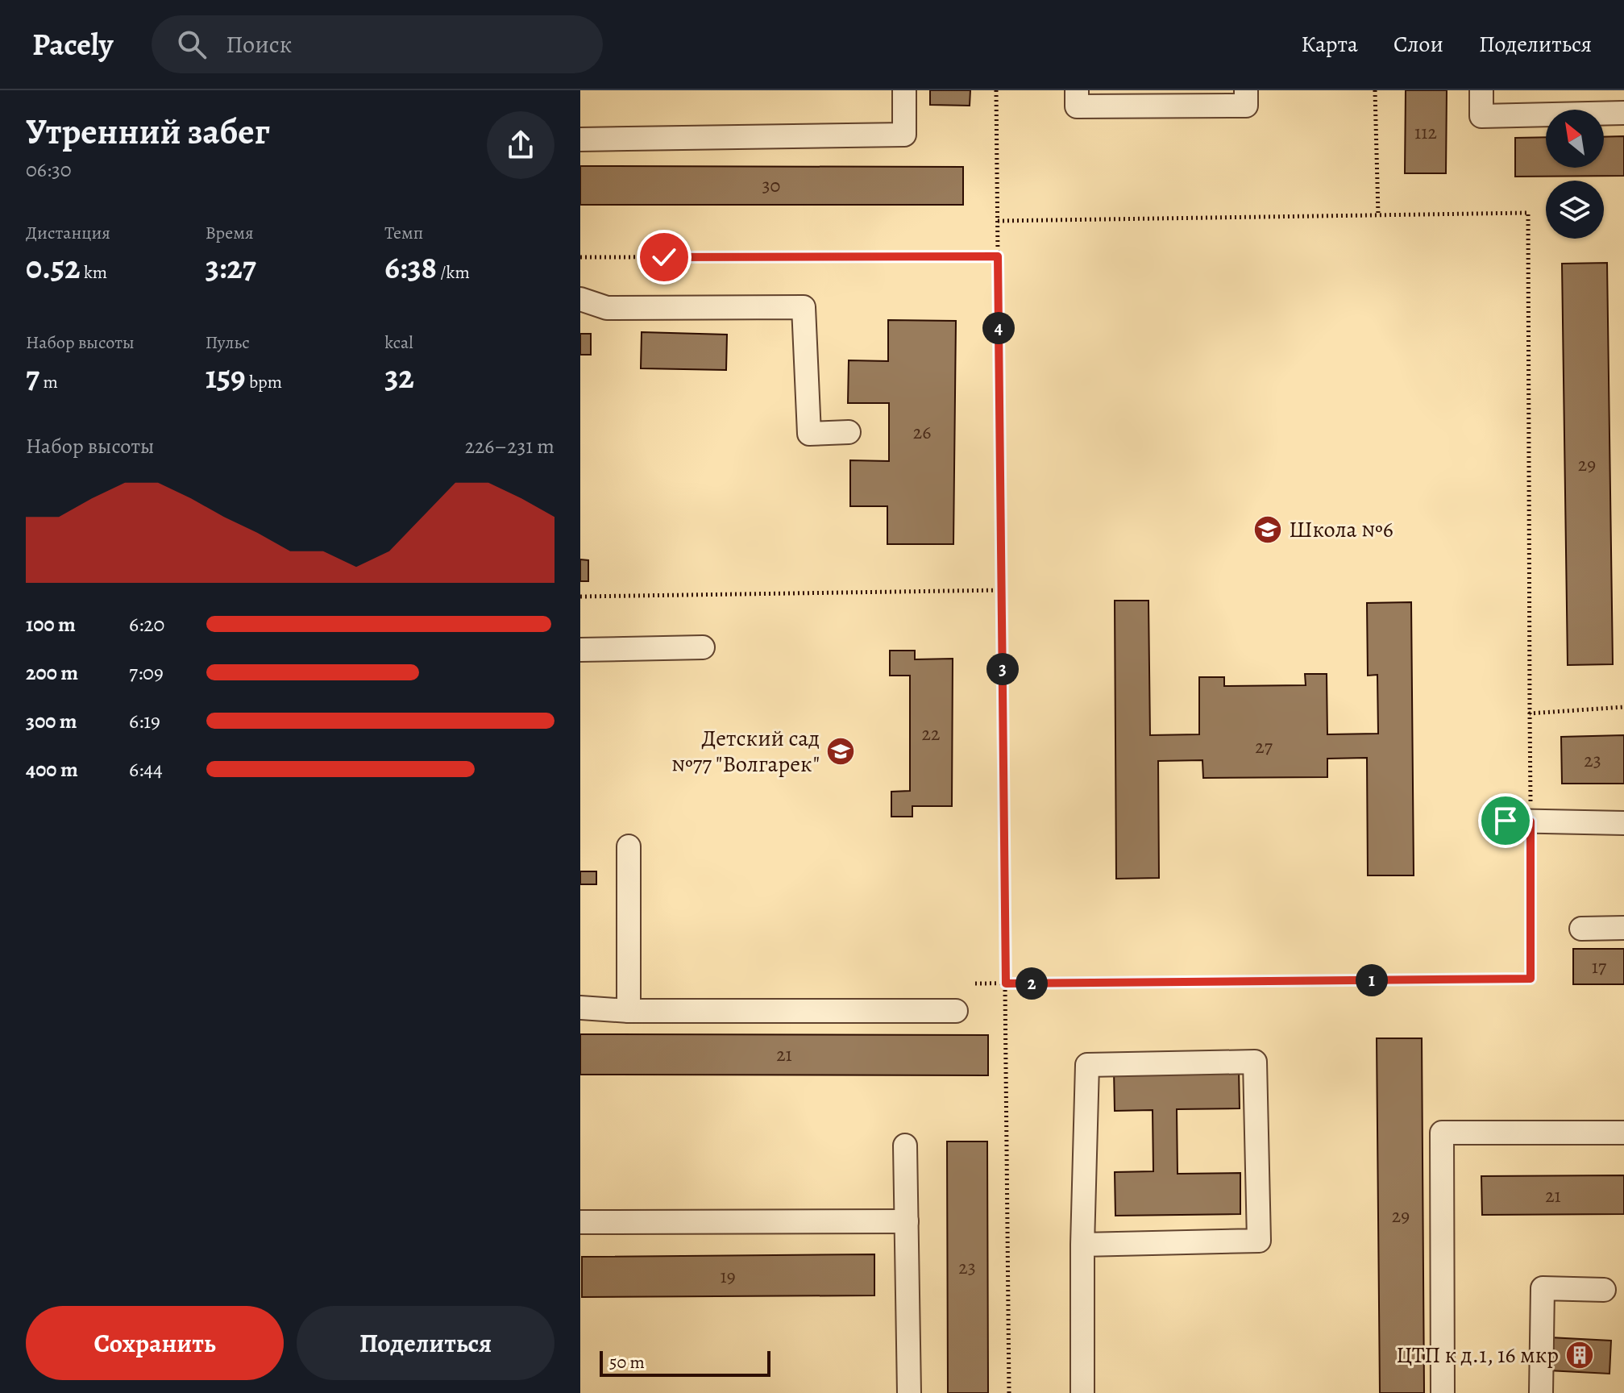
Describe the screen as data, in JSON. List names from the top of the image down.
{
  "places": {
    "school or university": ["Школа №6", "Детский сад №77 \"Волгарек\""],
    "building": ["ЦТП к д.1, 16 мкр"]
  },
  "house_numbers": [
    "112",
    "30",
    "26",
    "29",
    "22",
    "27",
    "23",
    "17",
    "21",
    "21",
    "29",
    "23",
    "19"
  ],
  "scale_bar": "50 m",
  "north": "top left",
  "page": {
    "header": "Pacely",
    "search": "Поиск",
    "nav": ["Карта", "Слои", "Поделиться"],
    "heading": ["Утренний забег", "06:30"],
    "stats": [
      ["Дистанция", "0.52 km"],
      ["Время", "3:27"],
      ["Темп", "6:38 /km"],
      ["Набор высоты", "7 m"],
      ["Пульс", "159 bpm"],
      ["kcal", "32"]
    ],
    "pins": [
      "4",
      "3",
      "1",
      "2"
    ],
    "chart": ["Набор высоты", "226–231 m"],
    "list": [
      {
        "name": "100 m",
        "note": "6:20"
      },
      {
        "name": "200 m",
        "note": "7:09"
      },
      {
        "name": "300 m",
        "note": "6:19"
      },
      {
        "name": "400 m",
        "note": "6:44"
      }
    ],
    "buttons": ["Сохранить", "Поделиться"],
    "scale": "50 m"
  }
}
